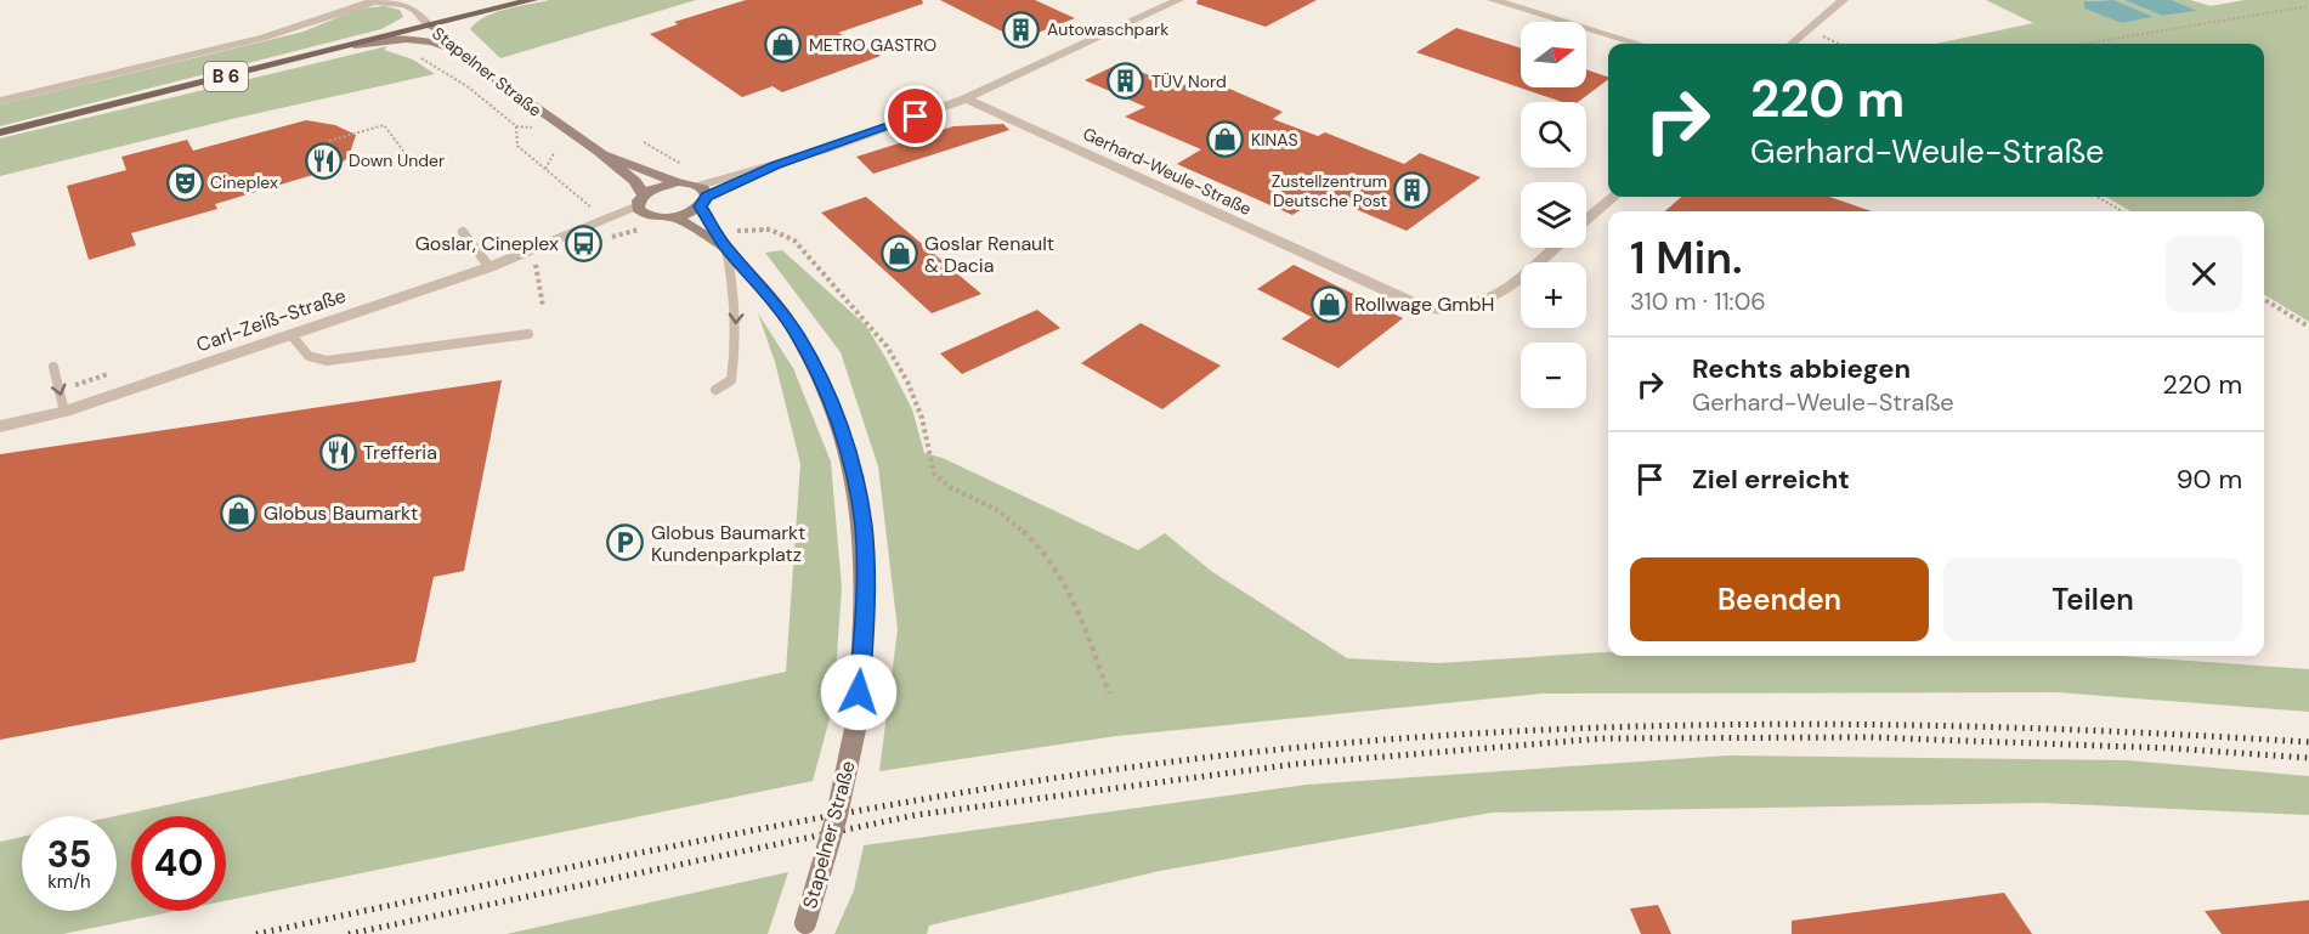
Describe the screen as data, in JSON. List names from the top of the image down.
{
  "streets": {
    "main road": ["B 6"],
    "street": ["Stapelner Straße", "Gerhard-Weule-Straße", "Carl-Zeiß-Straße"]
  },
  "crossings": [
    ["Stapelner Straße", "B 6"],
    ["Stapelner Straße", "Carl-Zeiß-Straße"]
  ],
  "places": {
    "building": ["Autowaschpark", "TÜV Nord", "Zustellzentrum Deutsche Post"],
    "shop": [
      "METRO GASTRO",
      "KINAS",
      "Goslar Renault & Dacia",
      "Rollwage GmbH",
      "Globus Baumarkt"
    ],
    "restaurant": ["Down Under", "Trefferia"],
    "theatre": ["Cineplex"],
    "bus stop": ["Goslar, Cineplex"],
    "parking": ["Globus Baumarkt Kundenparkplatz"]
  },
  "north": "right",
  "page": {
    "map_buttons": ["+", "−"],
    "turn": ["220 m", "Gerhard-Weule-Straße"],
    "heading": ["1 Min.", "310 m · 11:06"],
    "list": [
      {
        "name": "Rechts abbiegen",
        "note": "Gerhard-Weule-Straße",
        "value": "220 m"
      },
      {
        "name": "Ziel erreicht",
        "value": "90 m"
      }
    ],
    "buttons": ["Beenden", "Teilen"],
    "speed": "35 km/h",
    "limit": "40"
  }
}
